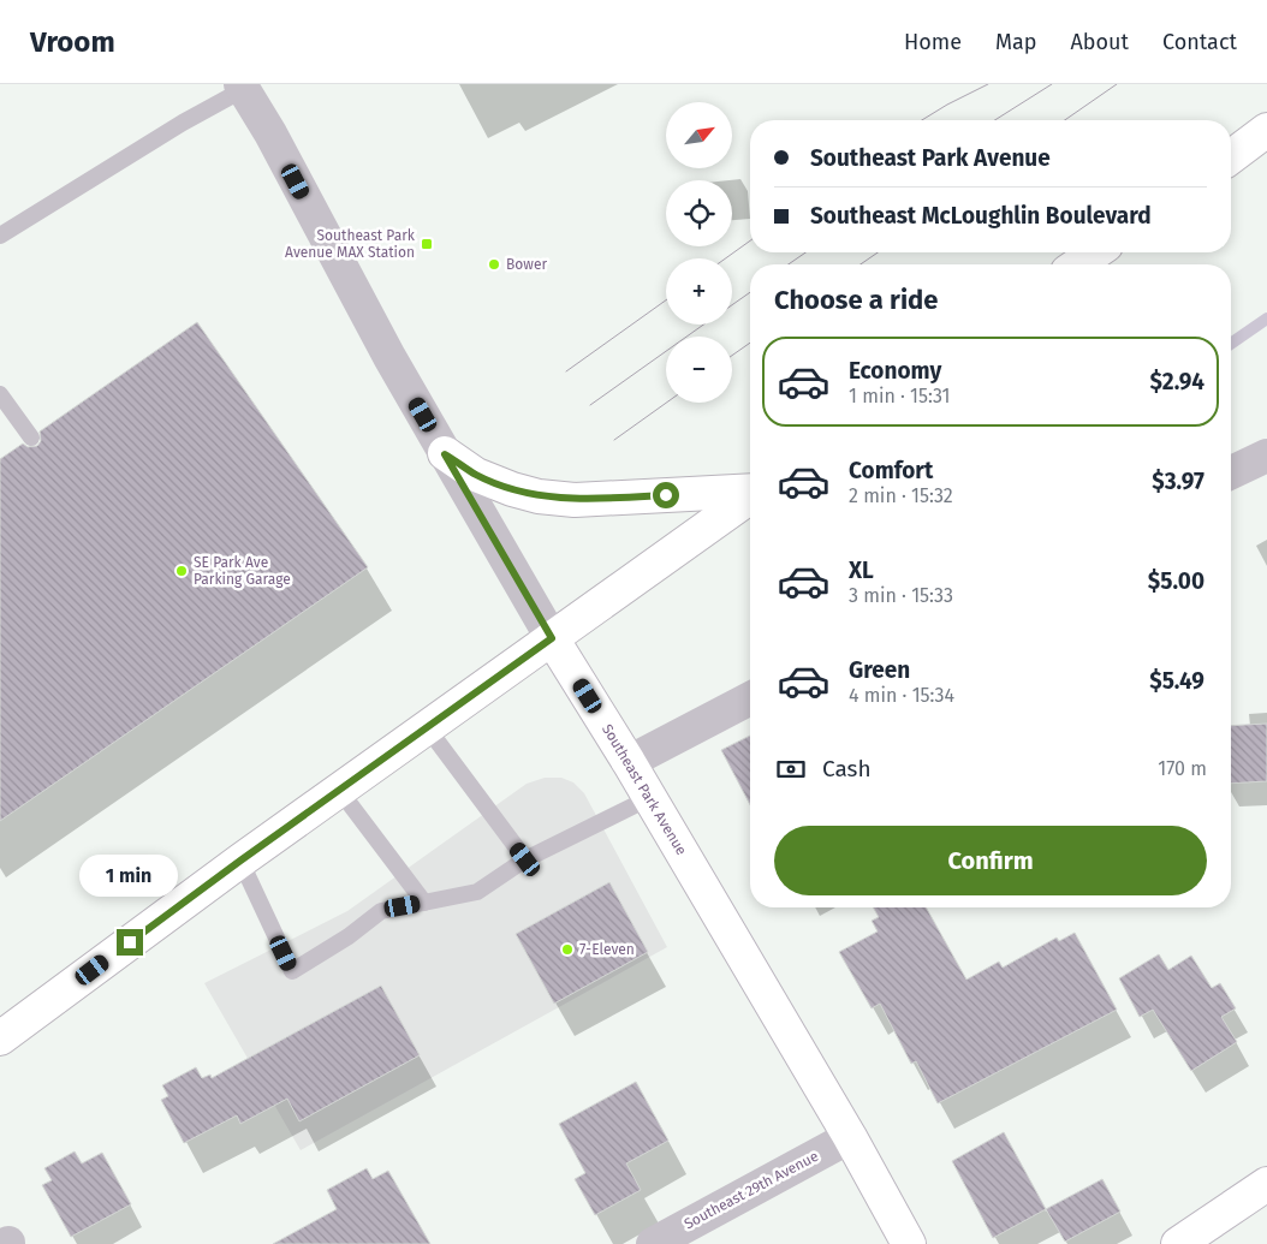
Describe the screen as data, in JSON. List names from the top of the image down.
{
  "streets": {
    "main road": ["Southeast Park Avenue"],
    "street": ["Southeast 29th Avenue"]
  },
  "crossings": [
    ["Southeast Park Avenue", "Southeast 29th Avenue"]
  ],
  "places": {
    "transit": ["Southeast Park Avenue MAX Station"],
    "other": ["Bower", "SE Park Ave Parking Garage", "7-Eleven"]
  },
  "north": "top right",
  "page": {
    "header": "Vroom",
    "nav": [
      "Home",
      "Map",
      "About",
      "Contact"
    ],
    "map_buttons": ["+", "−"],
    "banner": ["Southeast Park Avenue", "Southeast McLoughlin Boulevard"],
    "heading": "Choose a ride",
    "list": [
      {
        "name": "Economy",
        "note": "1 min · 15:31",
        "value": "$2.94"
      },
      {
        "name": "Comfort",
        "note": "2 min · 15:32",
        "value": "$3.97"
      },
      {
        "name": "XL",
        "note": "3 min · 15:33",
        "value": "$5.00"
      },
      {
        "name": "Green",
        "note": "4 min · 15:34",
        "value": "$5.49"
      }
    ],
    "pay": ["Cash", "170 m"],
    "buttons": "Confirm",
    "bubble": "1 min"
  }
}
